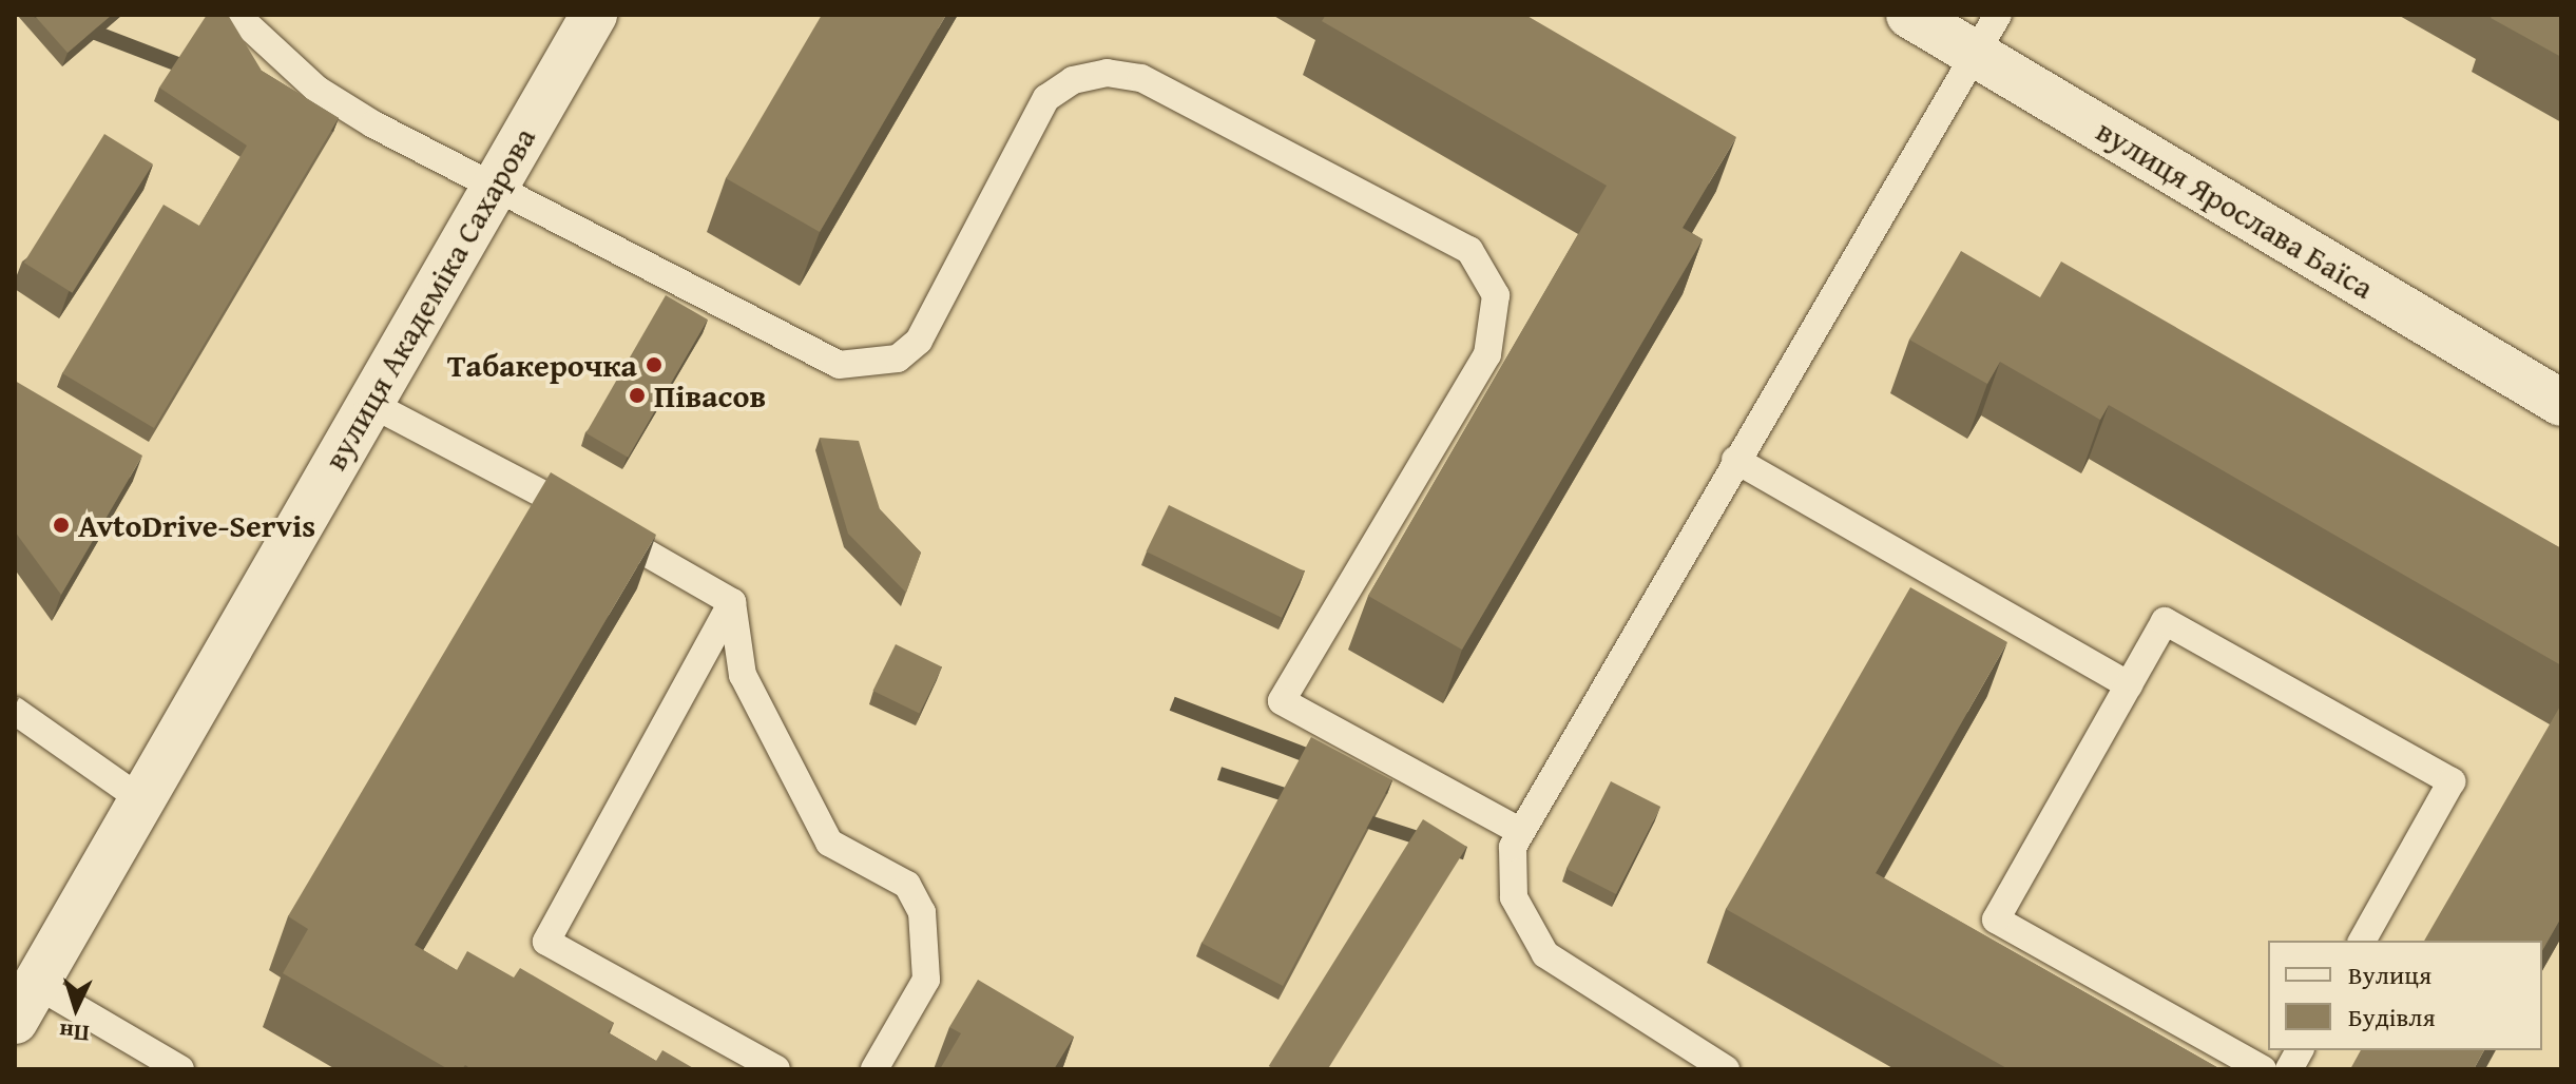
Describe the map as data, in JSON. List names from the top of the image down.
{
  "streets": {
    "street": ["вулиця Ярослава Баїса", "вулиця Академіка Сахарова"]
  },
  "places": ["Табакерочка", "Півасов", "AvtoDrive-Servis"],
  "legend": ["Вулиця", "Будівля"],
  "north": "bottom"
}
